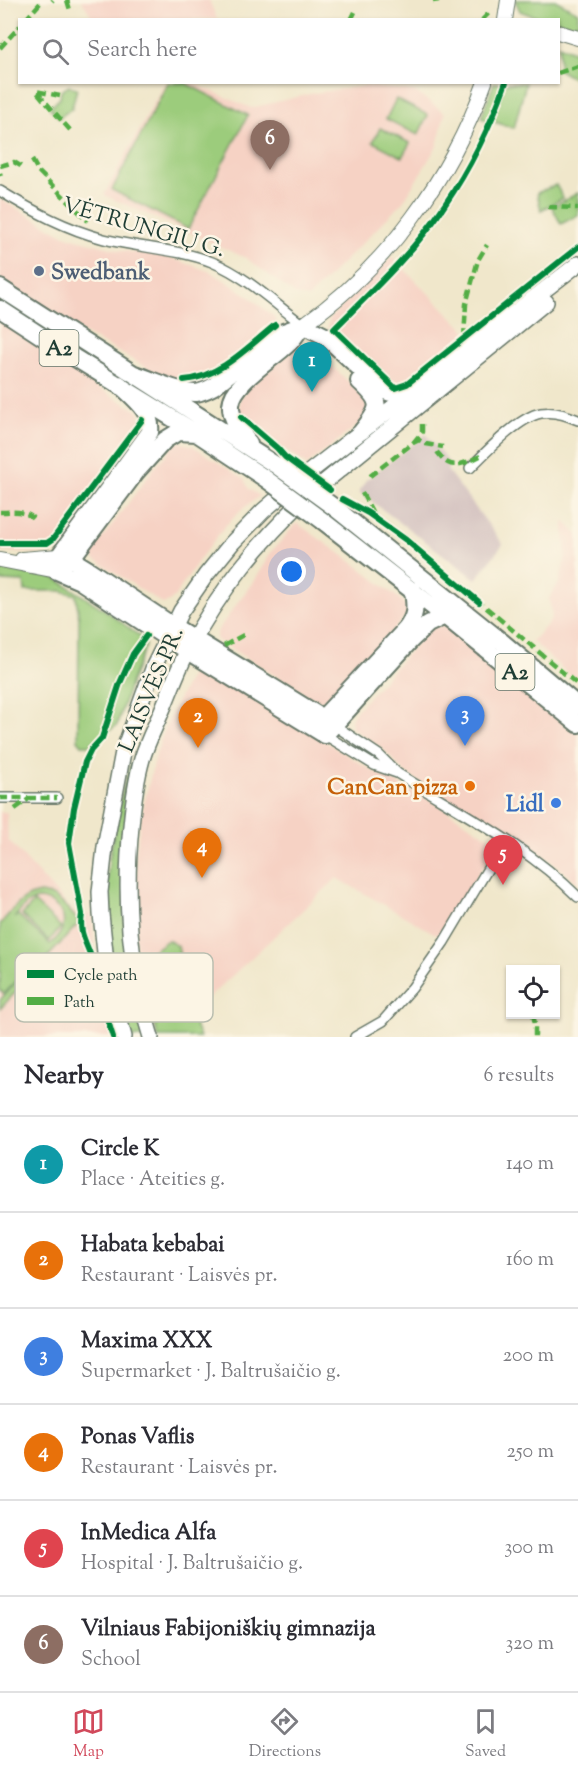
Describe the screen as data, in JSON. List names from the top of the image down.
{
  "streets": {
    "highway": ["A2"],
    "main road": ["LAISVĖS PR."],
    "street": ["VĖTRUNGIŲ G."]
  },
  "places": ["Swedbank", "CanCan pizza", "Lidl"],
  "legend": ["Cycle path", "Path"],
  "page": {
    "search": "Search here",
    "pins": [
      "6",
      "1",
      "3",
      "2",
      "4",
      "5"
    ],
    "heading": ["Nearby", "6 results"],
    "list": [
      {
        "mark": "1",
        "name": "Circle K",
        "note": "Place · Ateities g.",
        "value": "140 m"
      },
      {
        "mark": "2",
        "name": "Habata kebabai",
        "note": "Restaurant · Laisvės pr.",
        "value": "160 m"
      },
      {
        "mark": "3",
        "name": "Maxima XXX",
        "note": "Supermarket · J. Baltrušaičio g.",
        "value": "200 m"
      },
      {
        "mark": "4",
        "name": "Ponas Vaflis",
        "note": "Restaurant · Laisvės pr.",
        "value": "250 m"
      },
      {
        "mark": "5",
        "name": "InMedica Alfa",
        "note": "Hospital · J. Baltrušaičio g.",
        "value": "300 m"
      },
      {
        "mark": "6",
        "name": "Vilniaus Fabijoniškių gimnazija",
        "note": "School",
        "value": "320 m"
      }
    ],
    "nav": ["Map", "Directions", "Saved"]
  }
}
